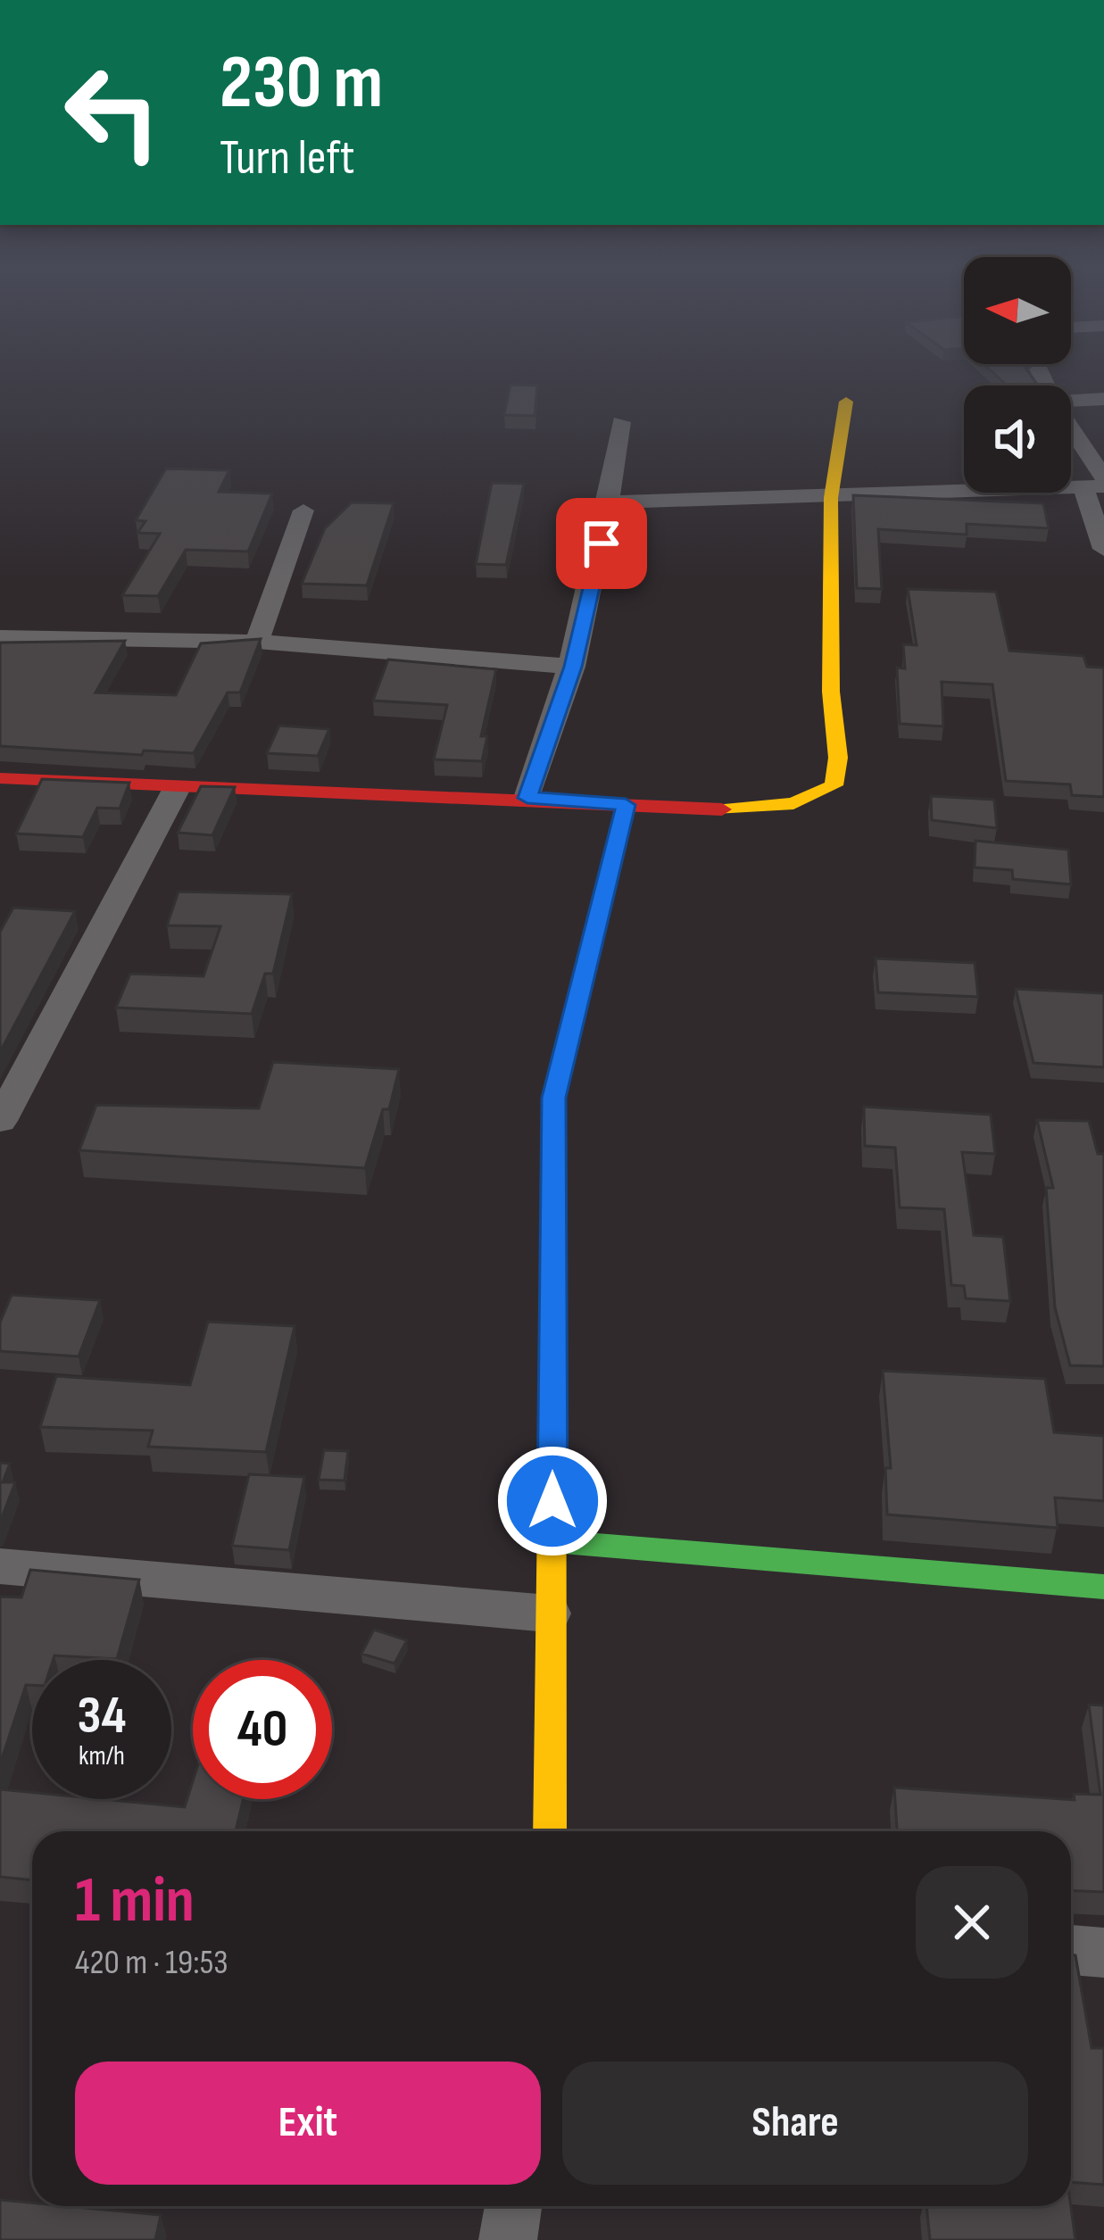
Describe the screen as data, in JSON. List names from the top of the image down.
{
  "north": "left",
  "page": {
    "turn": ["230 m", "Turn left"],
    "speed": "34 km/h",
    "limit": "40",
    "heading": ["1 min", "420 m · 19:53"],
    "buttons": ["Exit", "Share"]
  }
}
